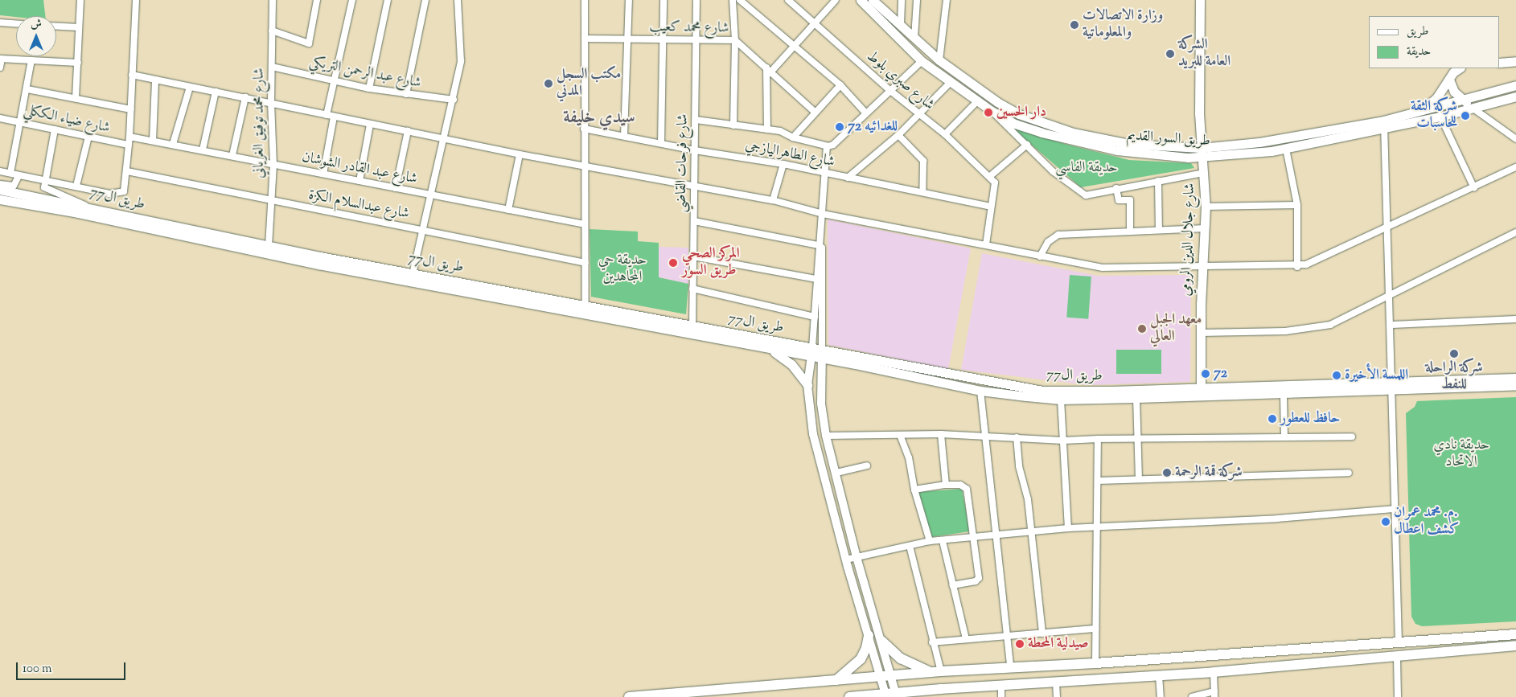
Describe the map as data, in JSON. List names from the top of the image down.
{
  "streets": {
    "main road": ["طريق السور القديم", "طريق ال77", "شارع جلال الدين الرومي"],
    "street": [
      "شارع محمد كعيب",
      "شارع عبد الرحمن التريكي",
      "شارع صبري بلوط",
      "شارع ضياء الككلي",
      "شارع محمد توفيق الغرياني",
      "شارع الطاهراليازجي",
      "شارع فرحات القاضي",
      "شارع عبد القادر الشوشان",
      "شارع عبدالسلام الكزة"
    ]
  },
  "crossings": [
    ["شارع محمد كعيب", "شارع فرحات القاضي"],
    ["شارع عبد الرحمن التريكي", "شارع محمد توفيق الغرياني"],
    ["شارع صبري بلوط", "شارع الطاهراليازجي"],
    ["شارع محمد توفيق الغرياني", "شارع عبد القادر الشوشان"],
    ["شارع محمد توفيق الغرياني", "طريق ال77"],
    ["شارع محمد توفيق الغرياني", "شارع عبدالسلام الكزة"],
    ["طريق السور القديم", "شارع جلال الدين الرومي"],
    ["شارع الطاهراليازجي", "شارع فرحات القاضي"],
    ["شارع فرحات القاضي", "طريق ال77"],
    ["طريق ال77", "شارع جلال الدين الرومي"]
  ],
  "districts": ["سيدي خليفة"],
  "parks": ["حديقة الفاسي", "حديقة حي المجاهدين", "حديقة نادي الاتحاد"],
  "places": [
    "وزارة الاتصالات والمعلوماتية",
    "الشركة العامة للبريد",
    "مكتب السجل المدني",
    "دار الحسين",
    "شركة الثقة للحاسبات",
    "72 للغدائيه",
    "المركز الصحي طريق السور",
    "معهد الجبل العالي",
    "شركة الراحلة للنفط",
    "72",
    "اللمسة الأخيرة",
    "حافظ للعطور",
    "شركة قمة الرحمة",
    "م. محمد عمران. كشف اعطال",
    "صيدلية المحطة"
  ],
  "legend": ["طريق", "حديقة"],
  "scale_bar": "100 m",
  "north": "top"
}
